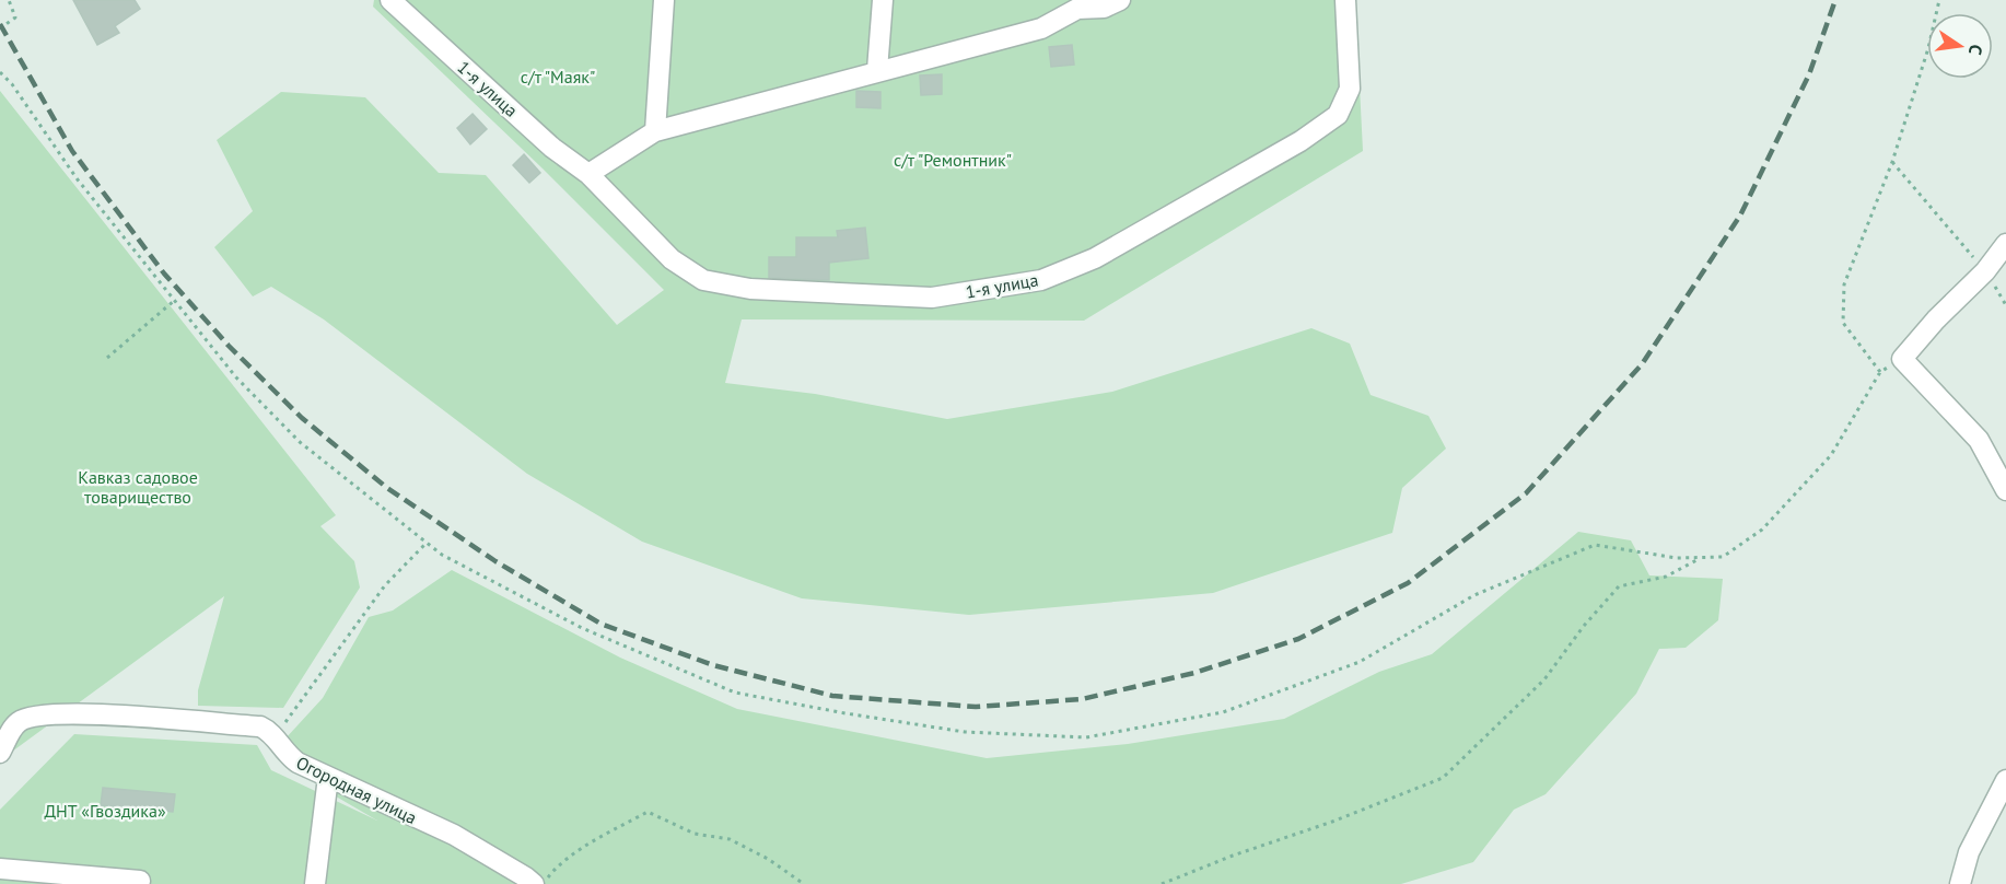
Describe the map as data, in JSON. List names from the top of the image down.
{
  "streets": {
    "street": ["1-я улица", "Огородная улица"]
  },
  "parks": [
    "с/т \"Маяк\"",
    "с/т \"Ремонтник\"",
    "Кавказ садовое товарищество",
    "ДНТ «Гвоздика»"
  ],
  "north": "right"
}
